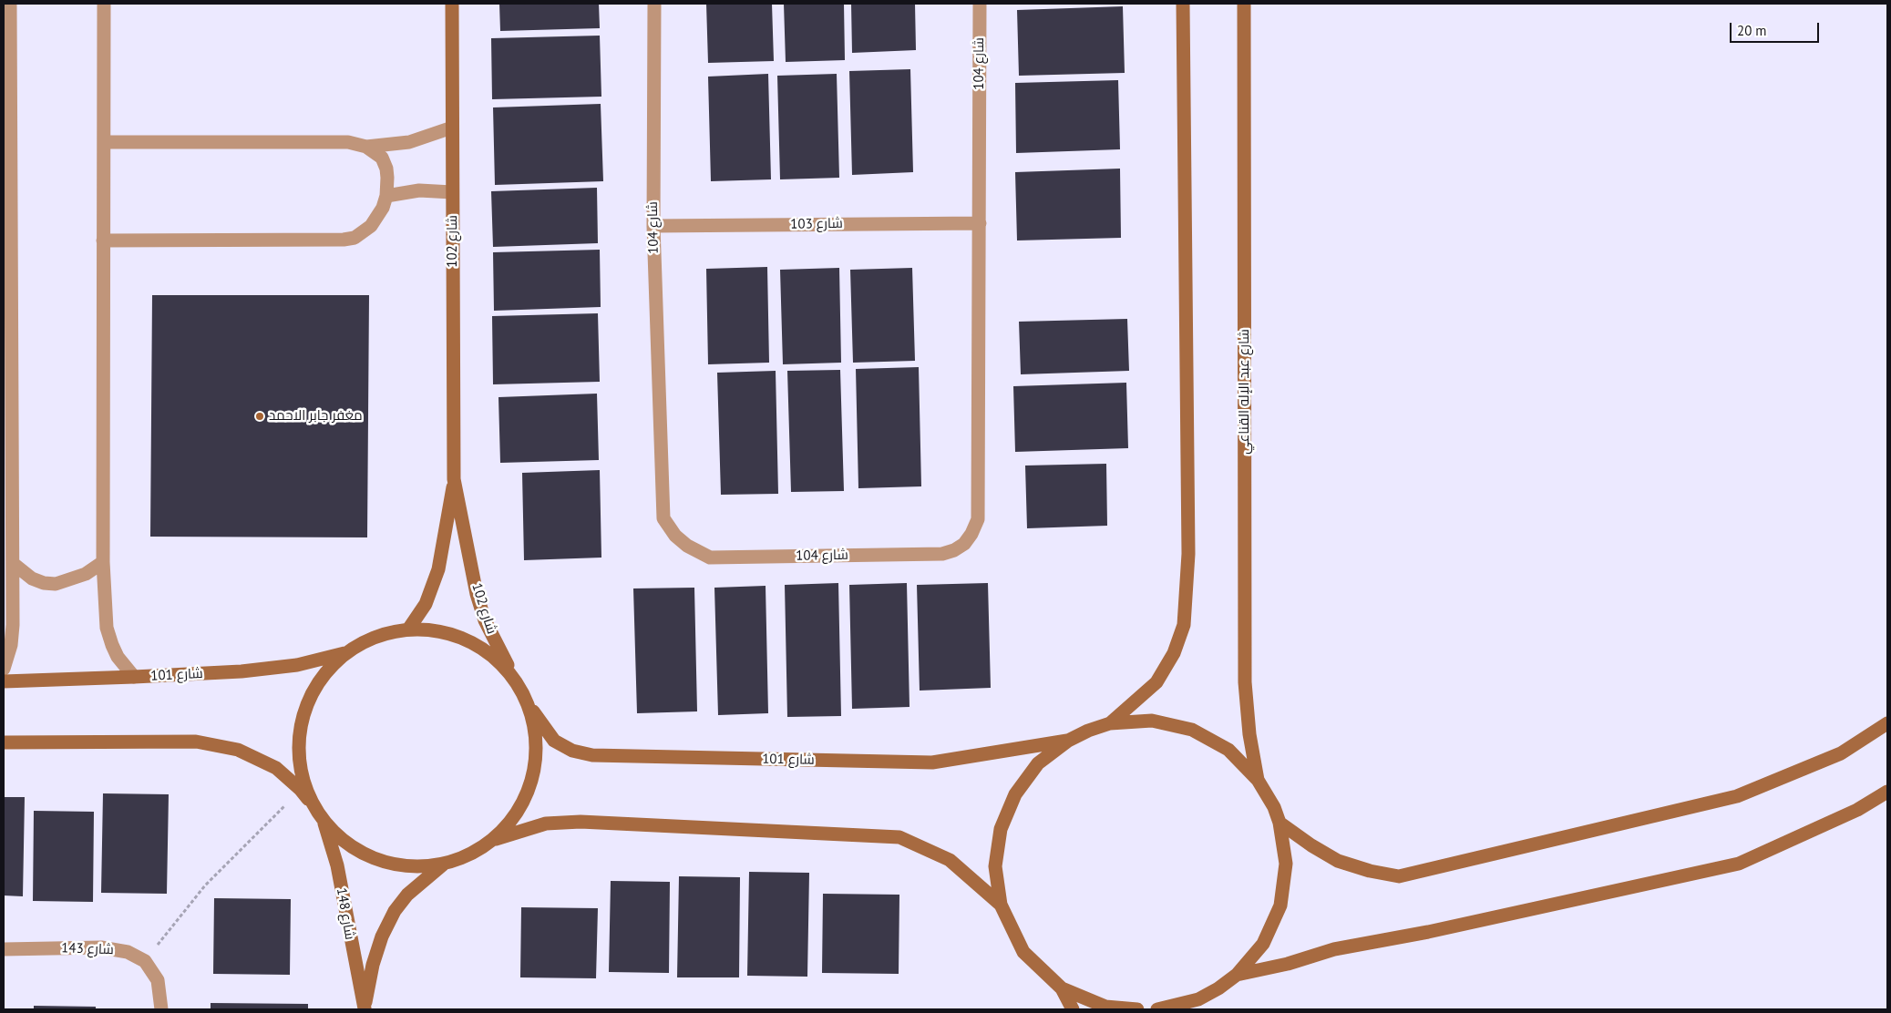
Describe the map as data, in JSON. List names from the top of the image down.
{
  "streets": {
    "street": [
      "شارع 104",
      "شارع 103",
      "شارع 102",
      "شارع عبد الإله القناعي",
      "شارع 101",
      "شارع 148",
      "شارع 143"
    ]
  },
  "crossings": [
    ["شارع 104", "شارع 103"]
  ],
  "places": ["مغفر جابر الاحمد"],
  "scale_bar": "20 m"
}
